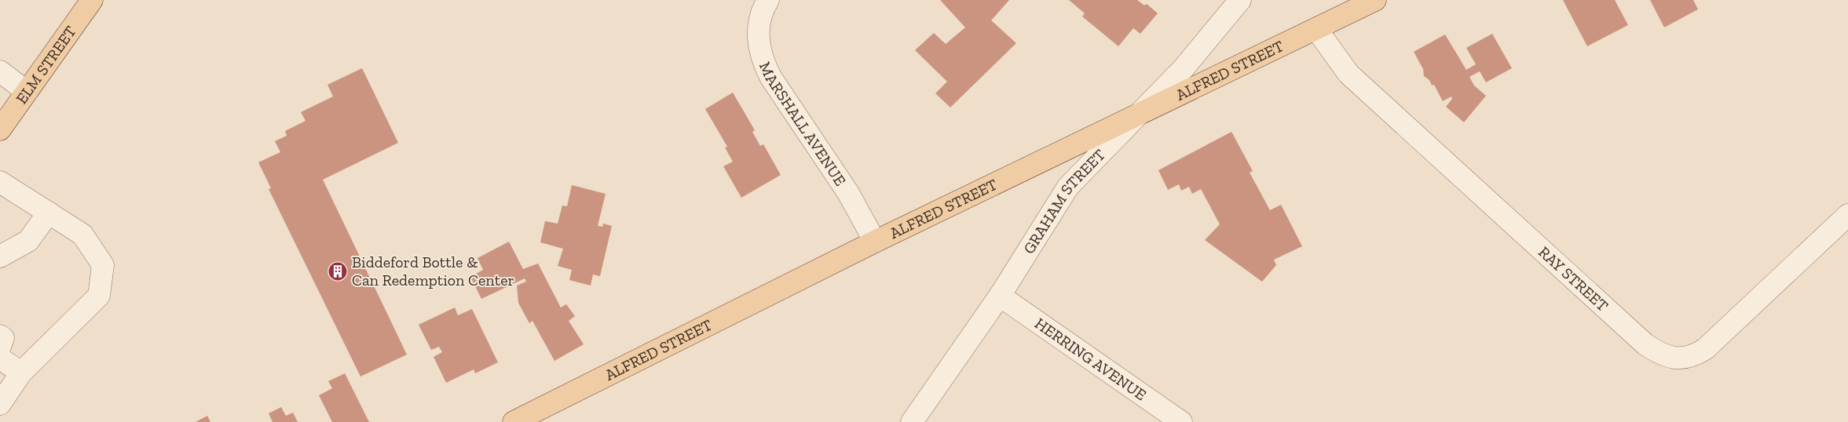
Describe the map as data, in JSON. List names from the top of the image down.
{
  "streets": {
    "main road": ["ELM STREET", "ALFRED STREET"],
    "street": [
      "MARSHALL AVENUE",
      "GRAHAM STREET",
      "RAY STREET",
      "HERRING AVENUE"
    ]
  },
  "crossings": [
    ["ALFRED STREET", "MARSHALL AVENUE"],
    ["ALFRED STREET", "GRAHAM STREET"],
    ["ALFRED STREET", "RAY STREET"],
    ["GRAHAM STREET", "HERRING AVENUE"]
  ],
  "places": {
    "building": ["Biddeford Bottle & Can Redemption Center"]
  }
}
